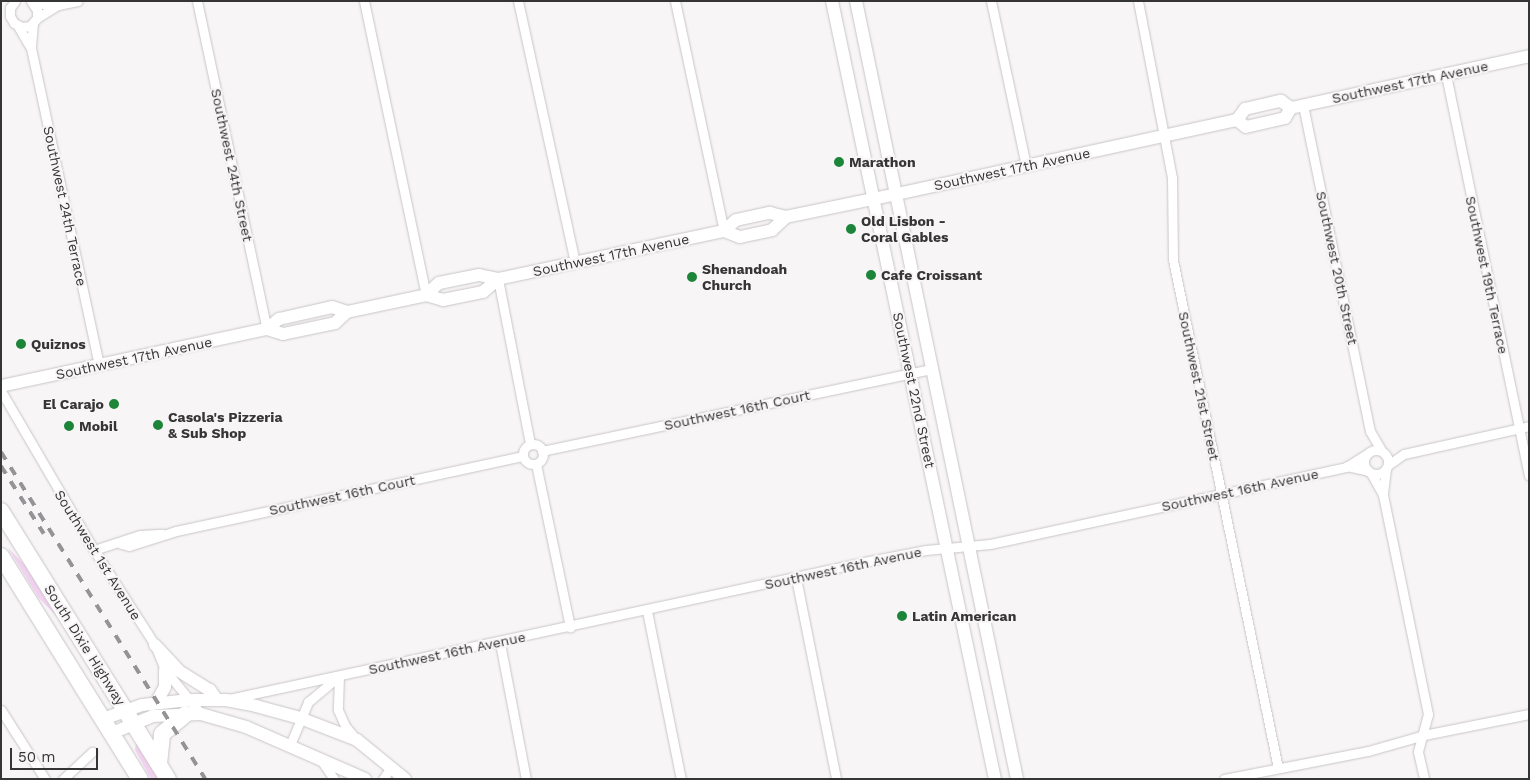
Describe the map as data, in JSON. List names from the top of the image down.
{
  "streets": {
    "highway": ["South Dixie Highway"],
    "main road": ["Southwest 17th Avenue", "Southwest 22nd Street", "Southwest 16th Avenue"],
    "street": [
      "Southwest 24th Street",
      "Southwest 24th Terrace",
      "Southwest 20th Street",
      "Southwest 19th Terrace",
      "Southwest 21st Street",
      "Southwest 16th Court",
      "Southwest 1st Avenue"
    ]
  },
  "crossings": [
    ["Southwest 17th Avenue", "Southwest 24th Street"],
    ["Southwest 17th Avenue", "Southwest 24th Terrace"],
    ["Southwest 17th Avenue", "Southwest 20th Street"],
    ["Southwest 17th Avenue", "Southwest 19th Terrace"],
    ["Southwest 17th Avenue", "Southwest 21st Street"],
    ["Southwest 17th Avenue", "Southwest 22nd Street"],
    ["Southwest 20th Street", "Southwest 16th Avenue"],
    ["Southwest 21st Street", "Southwest 16th Avenue"],
    ["Southwest 22nd Street", "Southwest 16th Court"],
    ["Southwest 22nd Street", "Southwest 16th Avenue"],
    ["Southwest 16th Court", "Southwest 1st Avenue"],
    ["Southwest 16th Avenue", "Southwest 1st Avenue"],
    ["Southwest 16th Avenue", "South Dixie Highway"]
  ],
  "places": [
    "Marathon",
    "Old Lisbon - Coral Gables",
    "Cafe Croissant",
    "Shenandoah Church",
    "Quiznos",
    "El Carajo",
    "Casola's Pizzeria & Sub Shop",
    "Mobil",
    "Latin American"
  ],
  "scale_bar": "50 m"
}
